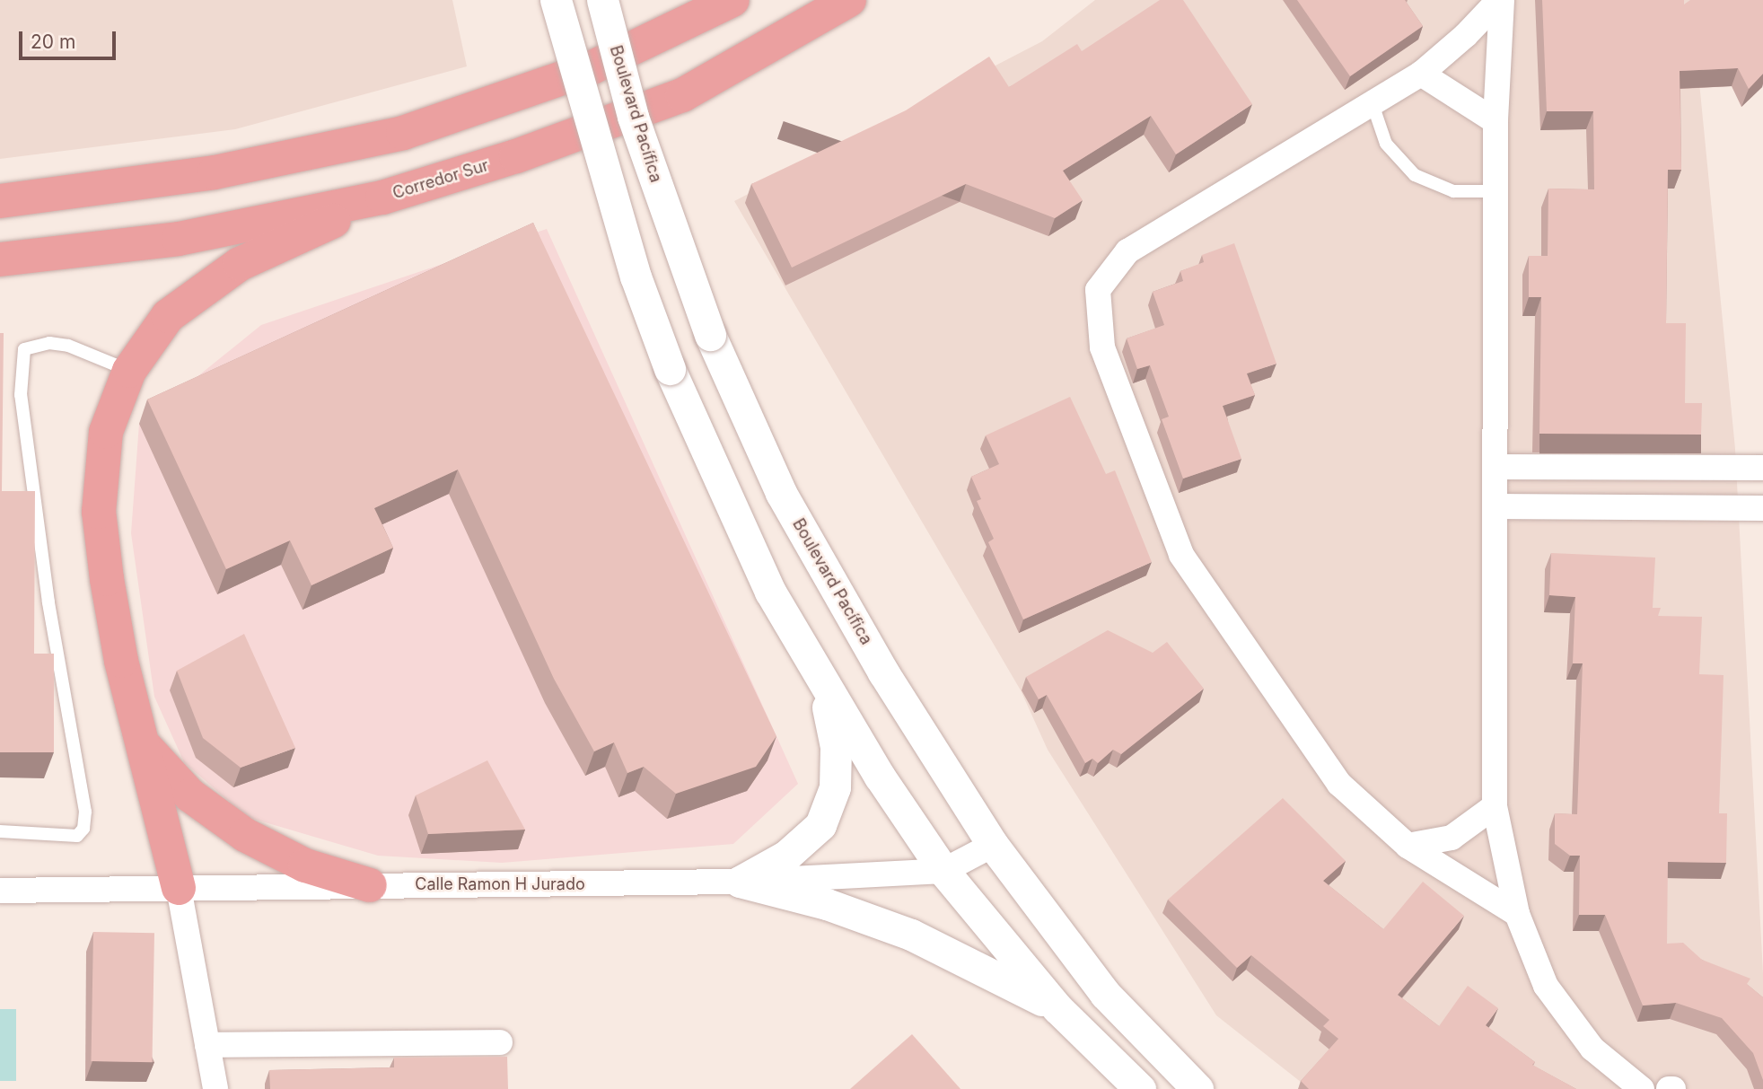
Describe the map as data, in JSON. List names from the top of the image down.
{
  "streets": {
    "highway": ["Corredor Sur"],
    "street": ["Boulevard Pacífica", "Calle Ramon H Jurado"]
  },
  "crossings": [
    ["Boulevard Pacífica", "Calle Ramon H Jurado"]
  ],
  "scale_bar": "20 m"
}
